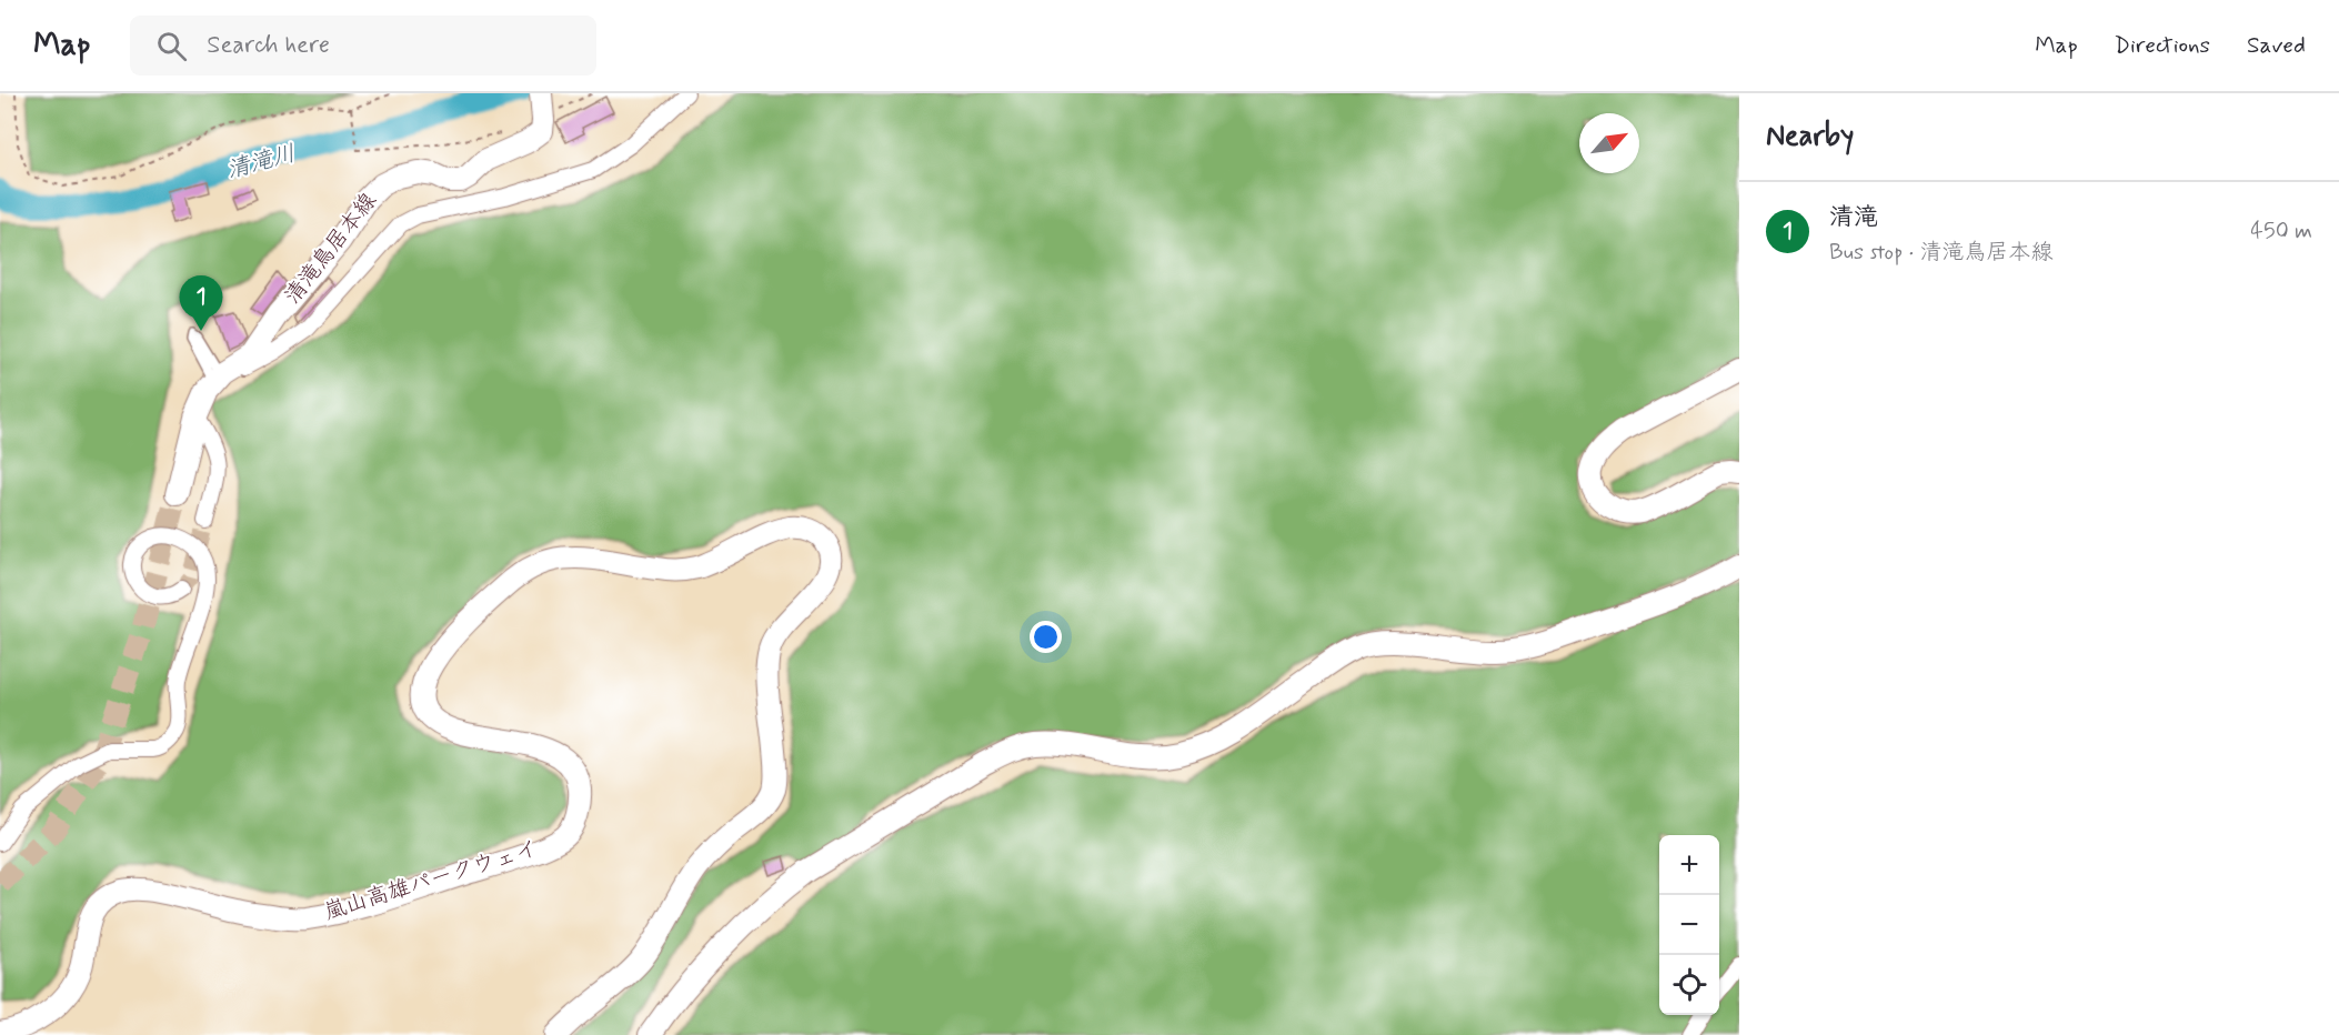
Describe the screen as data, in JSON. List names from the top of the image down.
{
  "streets": {
    "street": ["清滝鳥居本線", "嵐山高雄パークウェイ"]
  },
  "water": ["清滝川"],
  "north": "top right",
  "page": {
    "header": "Map",
    "search": "Search here",
    "nav": ["Map", "Directions", "Saved"],
    "heading": "Nearby",
    "list": [
      {
        "mark": "1",
        "name": "清滝",
        "note": "Bus stop · 清滝鳥居本線",
        "value": "450 m"
      }
    ],
    "pins": "1",
    "map_buttons": ["+", "−"]
  }
}
